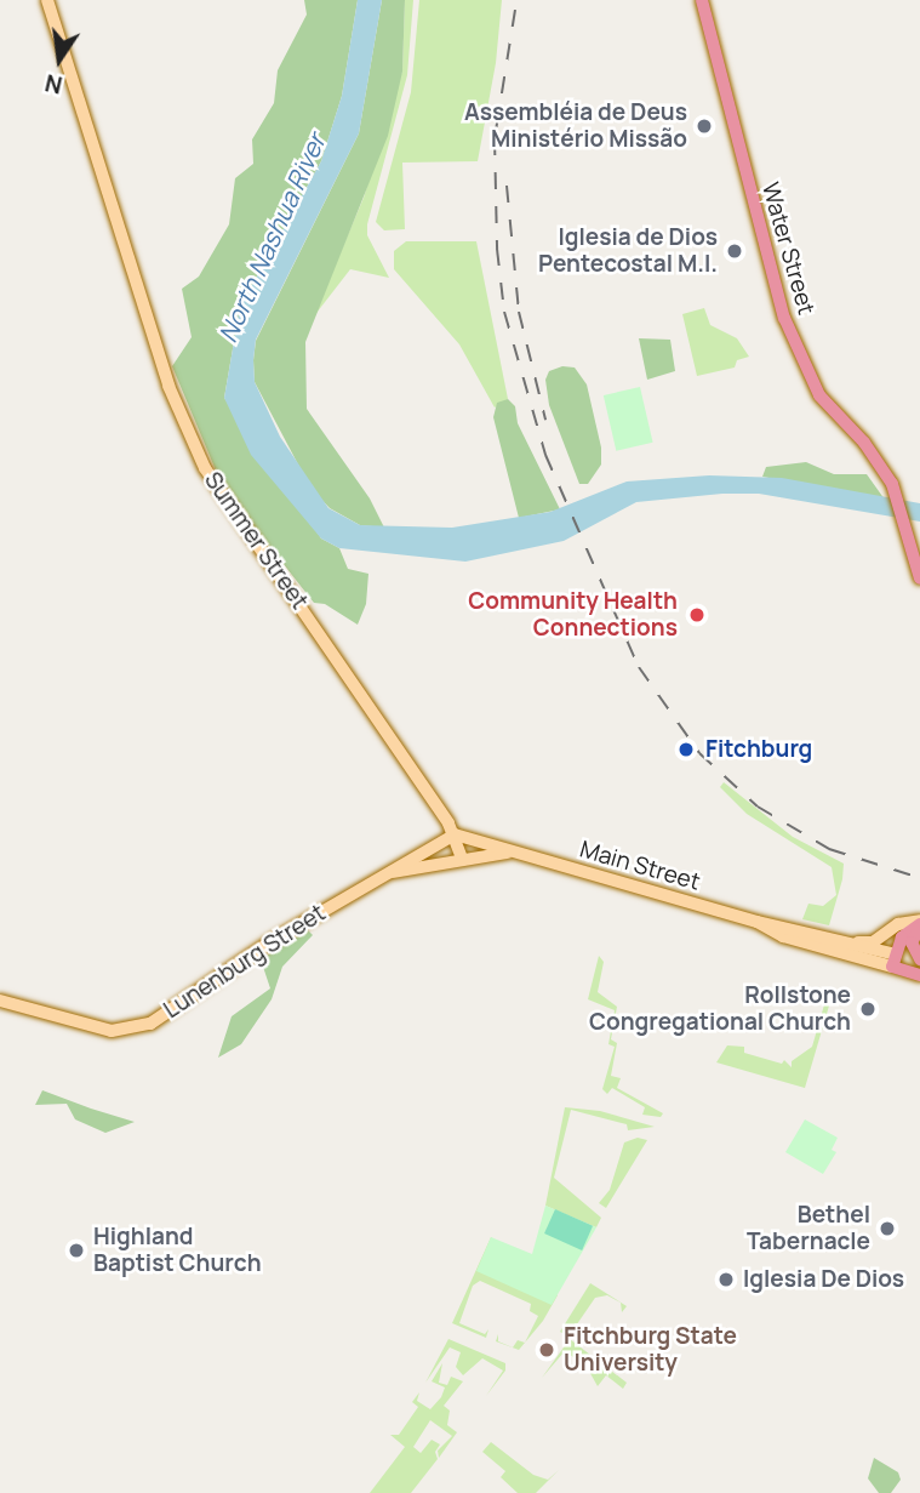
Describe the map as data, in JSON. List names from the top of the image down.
{
  "streets": {
    "highway": ["Water Street", "Main Street"],
    "main road": ["Summer Street", "Lunenburg Street"]
  },
  "crossings": [
    ["Summer Street", "Main Street"],
    ["Summer Street", "Lunenburg Street"],
    ["Main Street", "Lunenburg Street"]
  ],
  "water": ["North Nashua River"],
  "places": [
    "Assembléia de Deus Ministério Missão",
    "Iglesia de Dios Pentecostal M.I.",
    "Community Health Connections",
    "Fitchburg",
    "Rollstone Congregational Church",
    "Bethel Tabernacle",
    "Highland Baptist Church",
    "Iglesia De Dios",
    "Fitchburg State University"
  ],
  "north": "bottom"
}
